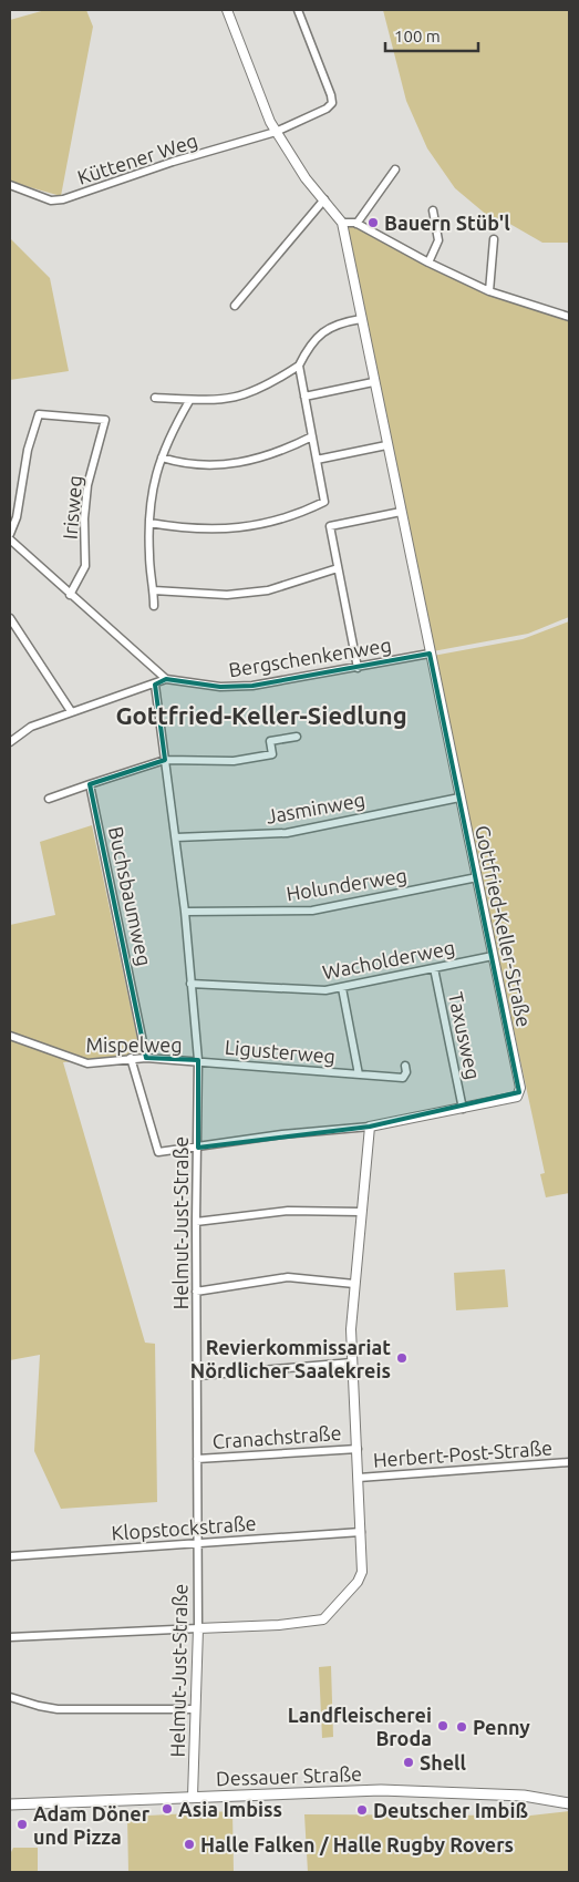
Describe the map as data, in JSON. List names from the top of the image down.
{
  "streets": {
    "main road": ["Dessauer Straße"],
    "street": [
      "Küttener Weg",
      "Irisweg",
      "Bergschenkenweg",
      "Jasminweg",
      "Holunderweg",
      "Buchsbaumweg",
      "Gottfried-Keller-Straße",
      "Wacholderweg",
      "Taxusweg",
      "Mispelweg",
      "Ligusterweg",
      "Helmut-Just-Straße",
      "Cranachstraße",
      "Herbert-Post-Straße",
      "Klopstockstraße"
    ]
  },
  "crossings": [
    ["Bergschenkenweg", "Gottfried-Keller-Straße"],
    ["Bergschenkenweg", "Helmut-Just-Straße"],
    ["Jasminweg", "Gottfried-Keller-Straße"],
    ["Jasminweg", "Helmut-Just-Straße"],
    ["Holunderweg", "Gottfried-Keller-Straße"],
    ["Holunderweg", "Helmut-Just-Straße"],
    ["Buchsbaumweg", "Mispelweg"],
    ["Gottfried-Keller-Straße", "Wacholderweg"],
    ["Gottfried-Keller-Straße", "Taxusweg"],
    ["Gottfried-Keller-Straße", "Mispelweg"],
    ["Gottfried-Keller-Straße", "Helmut-Just-Straße"],
    ["Wacholderweg", "Taxusweg"],
    ["Wacholderweg", "Helmut-Just-Straße"],
    ["Mispelweg", "Ligusterweg"],
    ["Mispelweg", "Helmut-Just-Straße"],
    ["Ligusterweg", "Helmut-Just-Straße"],
    ["Helmut-Just-Straße", "Cranachstraße"],
    ["Helmut-Just-Straße", "Klopstockstraße"],
    ["Helmut-Just-Straße", "Dessauer Straße"]
  ],
  "districts": ["Gottfried-Keller-Siedlung"],
  "places": [
    "Bauern Stüb'l",
    "Revierkommissariat Nördlicher Saalekreis",
    "Landfleischerei Broda",
    "Penny",
    "Shell",
    "Asia Imbiss",
    "Deutscher Imbiß",
    "Adam Döner und Pizza",
    "Halle Falken / Halle Rugby Rovers"
  ],
  "scale_bar": "100 m"
}
